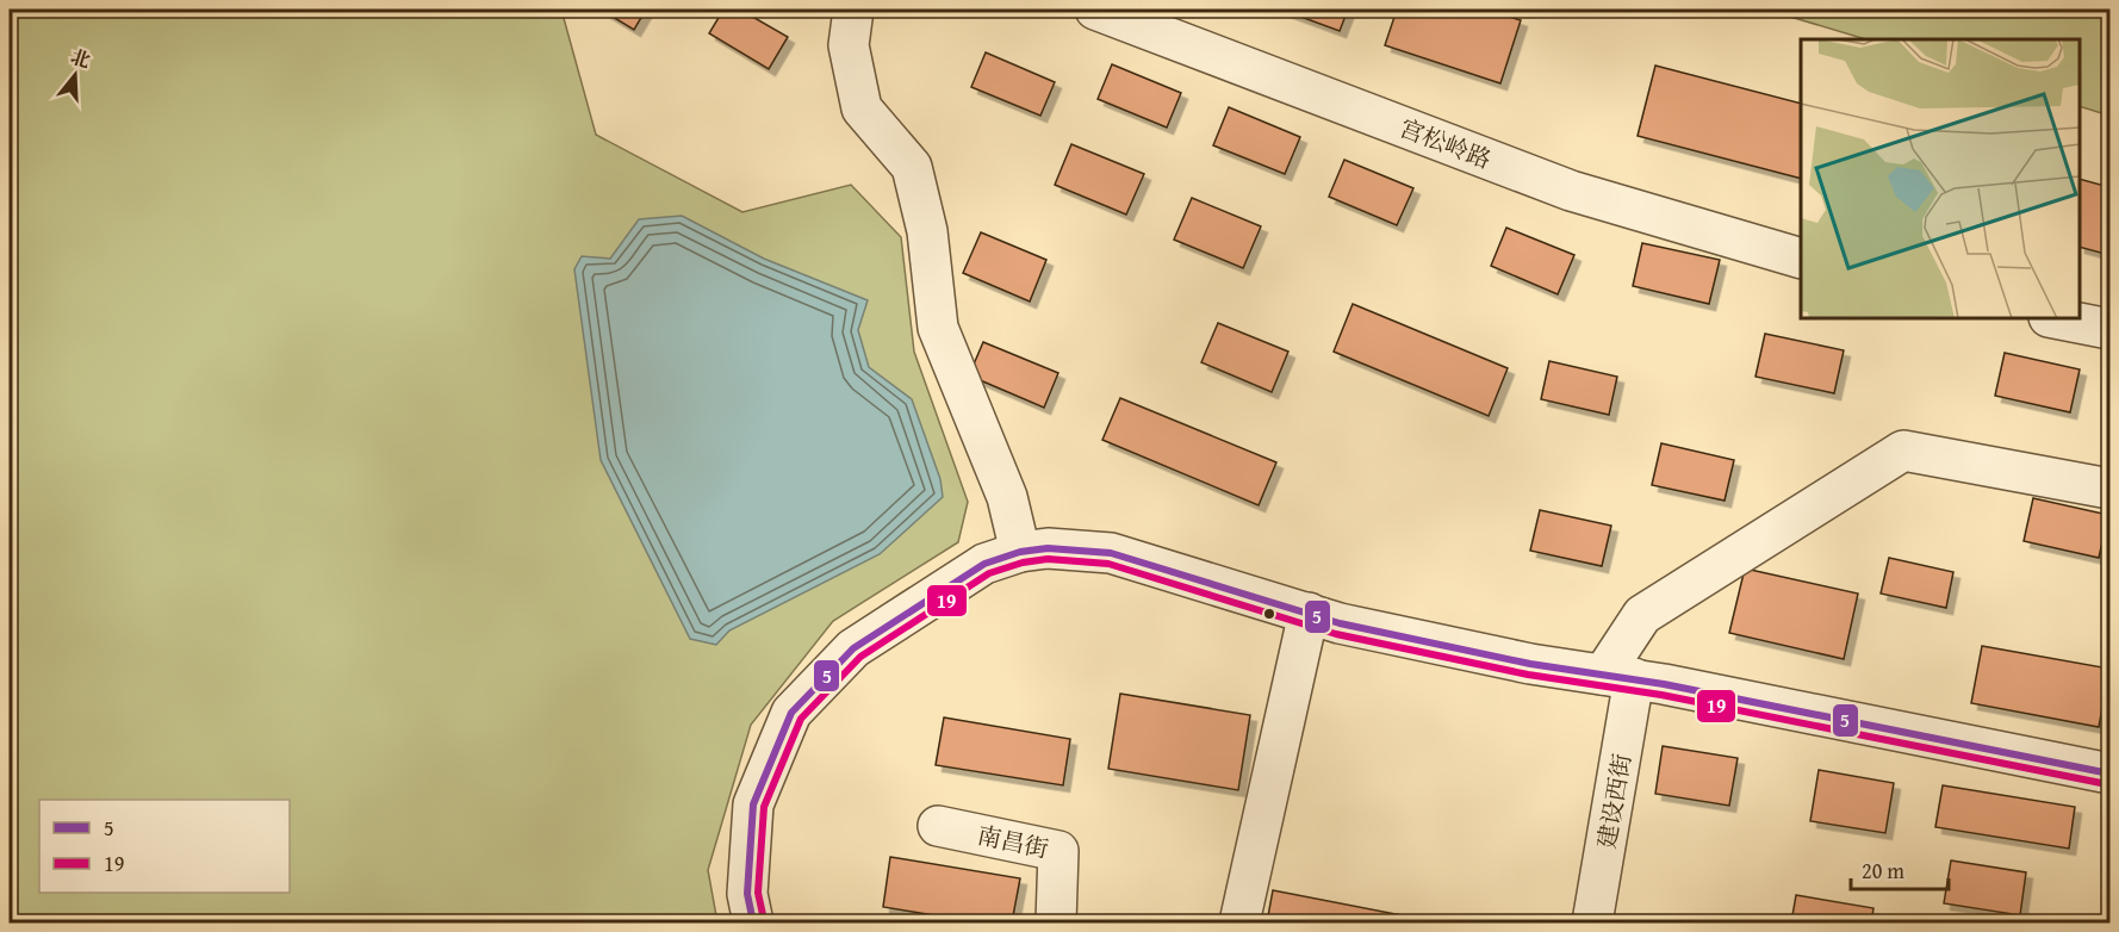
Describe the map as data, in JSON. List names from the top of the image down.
{
  "streets": {
    "street": ["宫松岭路", "建设西街", "南昌街"]
  },
  "lines": ["transit line 5", "transit line 19"],
  "legend": ["5", "19"],
  "scale_bar": "20 m",
  "north": "top"
}
